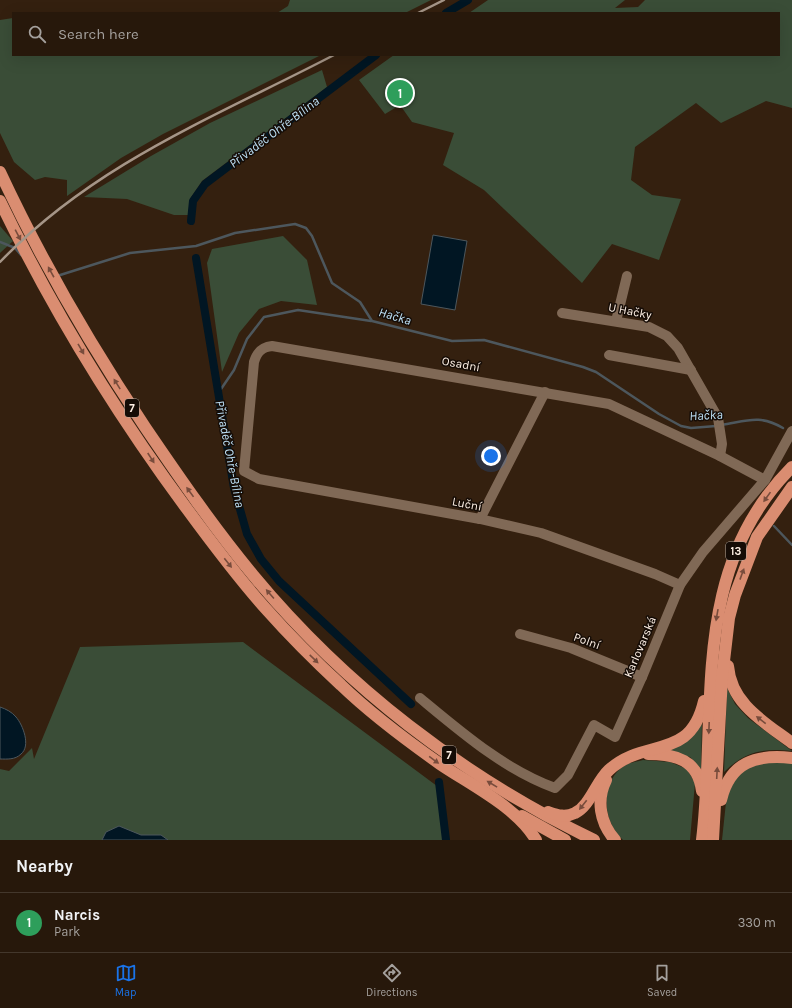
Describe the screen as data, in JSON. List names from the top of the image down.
{
  "streets": {
    "highway": ["7", "13"],
    "street": [
      "U Hačky",
      "Osadní",
      "Luční",
      "Polní",
      "Karlovarská"
    ]
  },
  "crossings": [
    ["U Hačky", "Osadní"],
    ["Osadní", "Luční"],
    ["Osadní", "Karlovarská"],
    ["Luční", "Karlovarská"],
    ["Polní", "Karlovarská"]
  ],
  "water": ["Přivaděč Ohře-Bílina", "Hačka"],
  "page": {
    "search": "Search here",
    "pins": "1",
    "heading": "Nearby",
    "list": [
      {
        "mark": "1",
        "name": "Narcis",
        "note": "Park",
        "value": "330 m"
      }
    ],
    "nav": ["Map", "Directions", "Saved"]
  }
}
